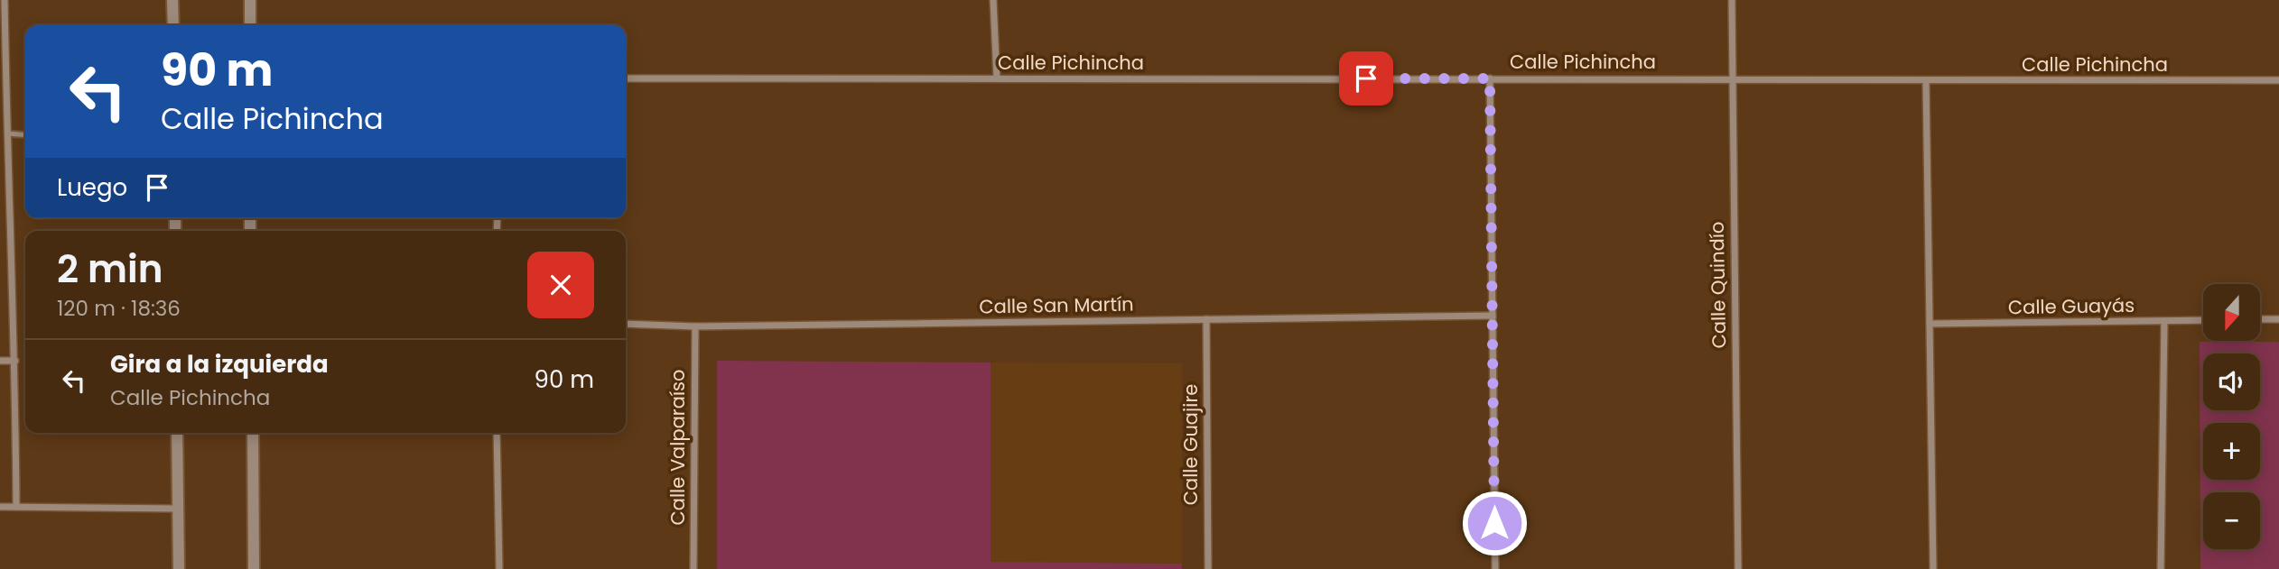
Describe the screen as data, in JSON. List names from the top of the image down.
{
  "streets": {
    "street": [
      "Calle Pichincha",
      "Calle Quindío",
      "Calle San Martín",
      "Calle Guayás",
      "Calle Guajire",
      "Calle Valparaíso"
    ]
  },
  "crossings": [
    ["Calle Pichincha", "Calle Quindío"],
    ["Calle San Martín", "Calle Guajire"],
    ["Calle San Martín", "Calle Valparaíso"]
  ],
  "north": "bottom",
  "page": {
    "turn": ["90 m", "Calle Pichincha"],
    "then": "Luego",
    "heading": ["2 min", "120 m · 18:36"],
    "map_buttons": ["+", "−"],
    "list": [
      {
        "name": "Gira a la izquierda",
        "note": "Calle Pichincha",
        "value": "90 m"
      }
    ]
  }
}
